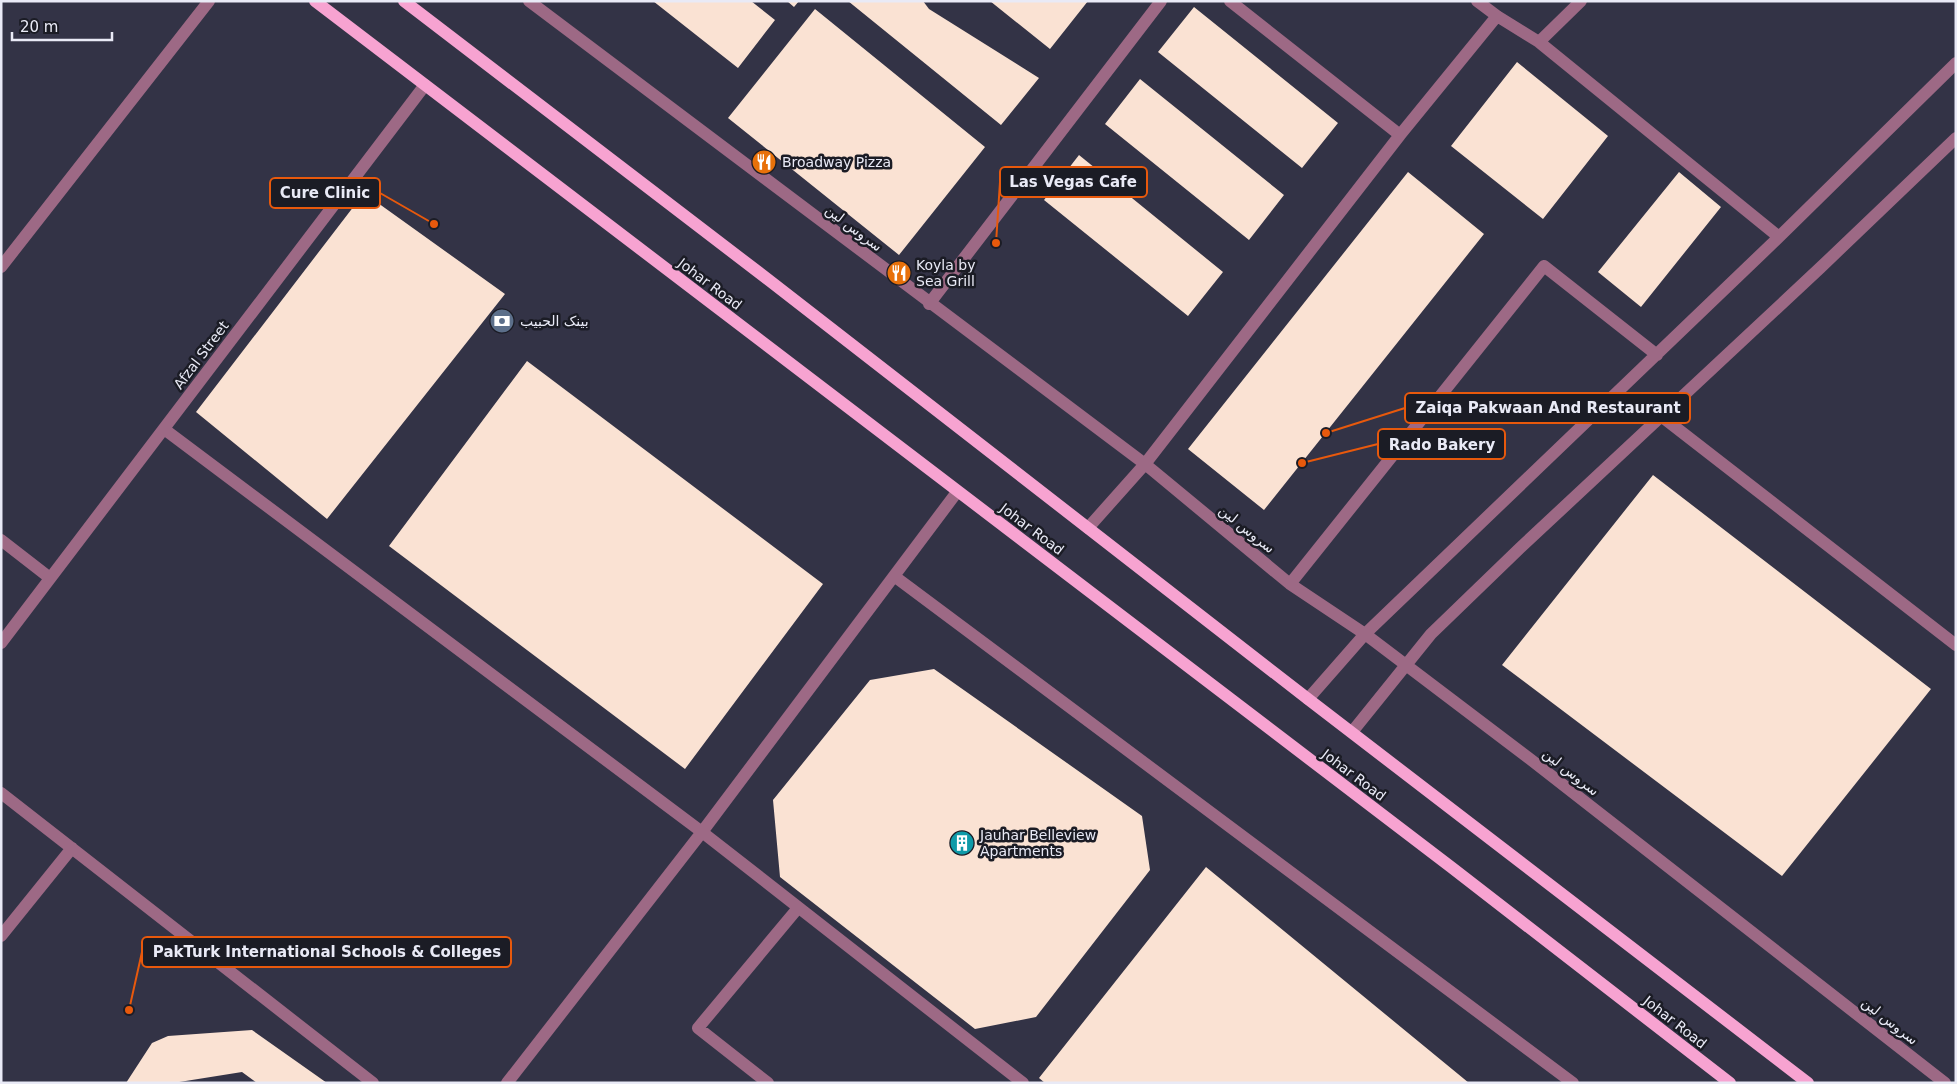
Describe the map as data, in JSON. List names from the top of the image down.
{
  "streets": {
    "main road": ["Johar Road"],
    "street": ["سروس لین", "Afzal Street"]
  },
  "crossings": [
    ["Johar Road", "Afzal Street"]
  ],
  "places": {
    "restaurant": ["Broadway Pizza", "Koyla by Sea Grill"],
    "other": [
      "Cure Clinic",
      "Las Vegas Cafe",
      "Zaiqa Pakwaan And Restaurant",
      "Rado Bakery",
      "PakTurk International Schools & Colleges"
    ],
    "bank": ["بينک الحبيب"],
    "building": ["Jauhar Belleview Apartments"]
  },
  "scale_bar": "20 m"
}
